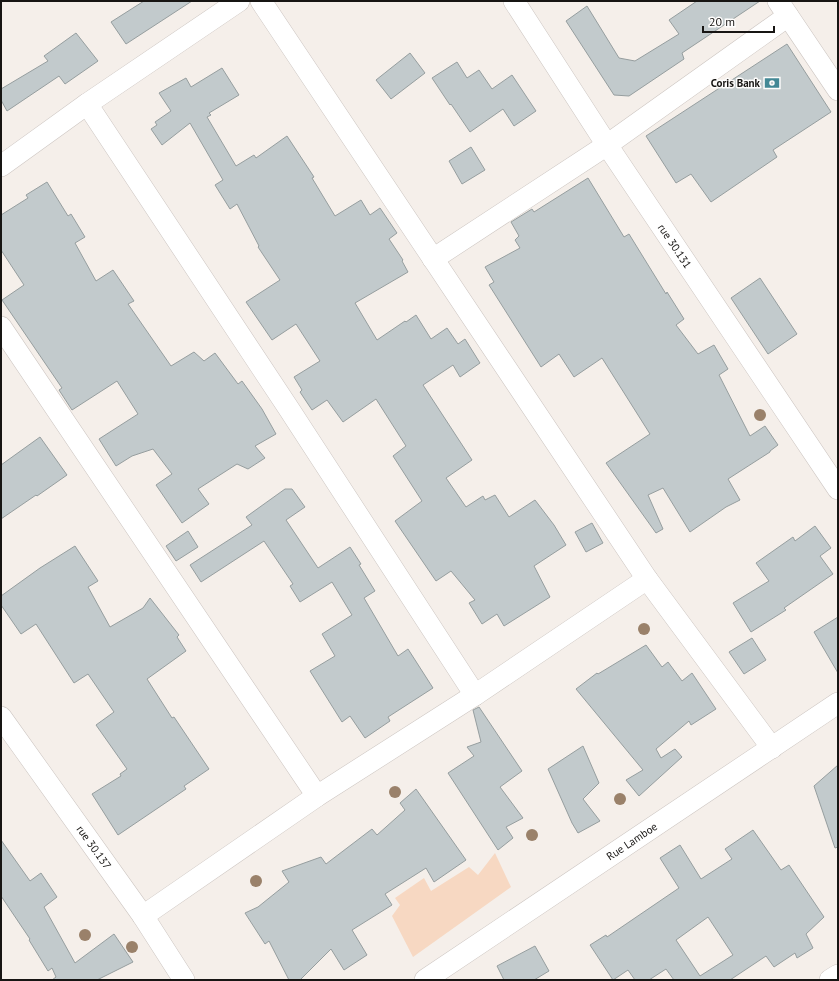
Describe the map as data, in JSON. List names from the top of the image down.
{
  "streets": {
    "street": ["rue 30.131", "Rue Lamboe", "rue 30.137"]
  },
  "places": {
    "bank": ["Coris Bank"]
  },
  "scale_bar": "20 m"
}
